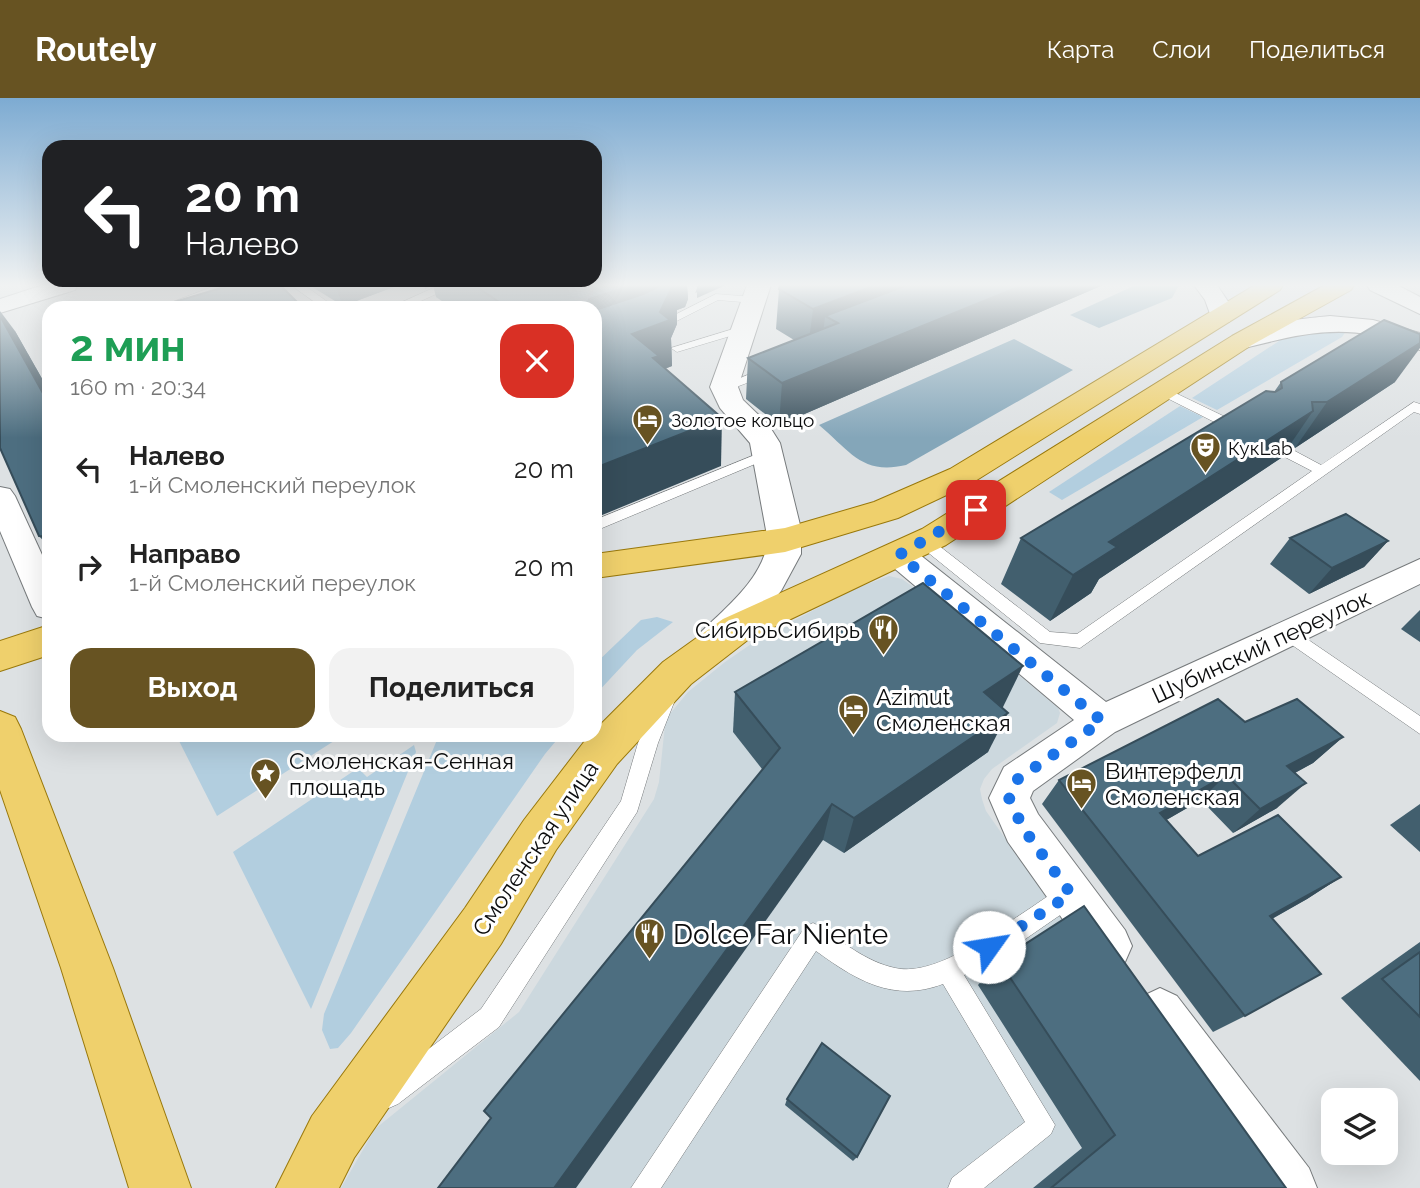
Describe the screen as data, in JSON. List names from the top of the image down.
{
  "streets": {
    "main road": ["Смоленская улица"],
    "street": ["Шубинский переулок"]
  },
  "places": {
    "hotel": ["Золотое кольцо", "Azimut Смоленская", "Винтерфелл Смоленская"],
    "theatre": ["КукLab"],
    "restaurant": ["СибирьСибирь", "Dolce Far Niente"],
    "place": ["Смоленская-Сенная площадь"]
  },
  "page": {
    "header": "Routely",
    "nav": ["Карта", "Слои", "Поделиться"],
    "turn": ["20 m", "Налево"],
    "heading": ["2 мин", "160 m · 20:34"],
    "list": [
      {
        "name": "Налево",
        "note": "1-й Смоленский переулок",
        "value": "20 m"
      },
      {
        "name": "Направо",
        "note": "1-й Смоленский переулок",
        "value": "20 m"
      }
    ],
    "buttons": ["Выход", "Поделиться"]
  }
}
